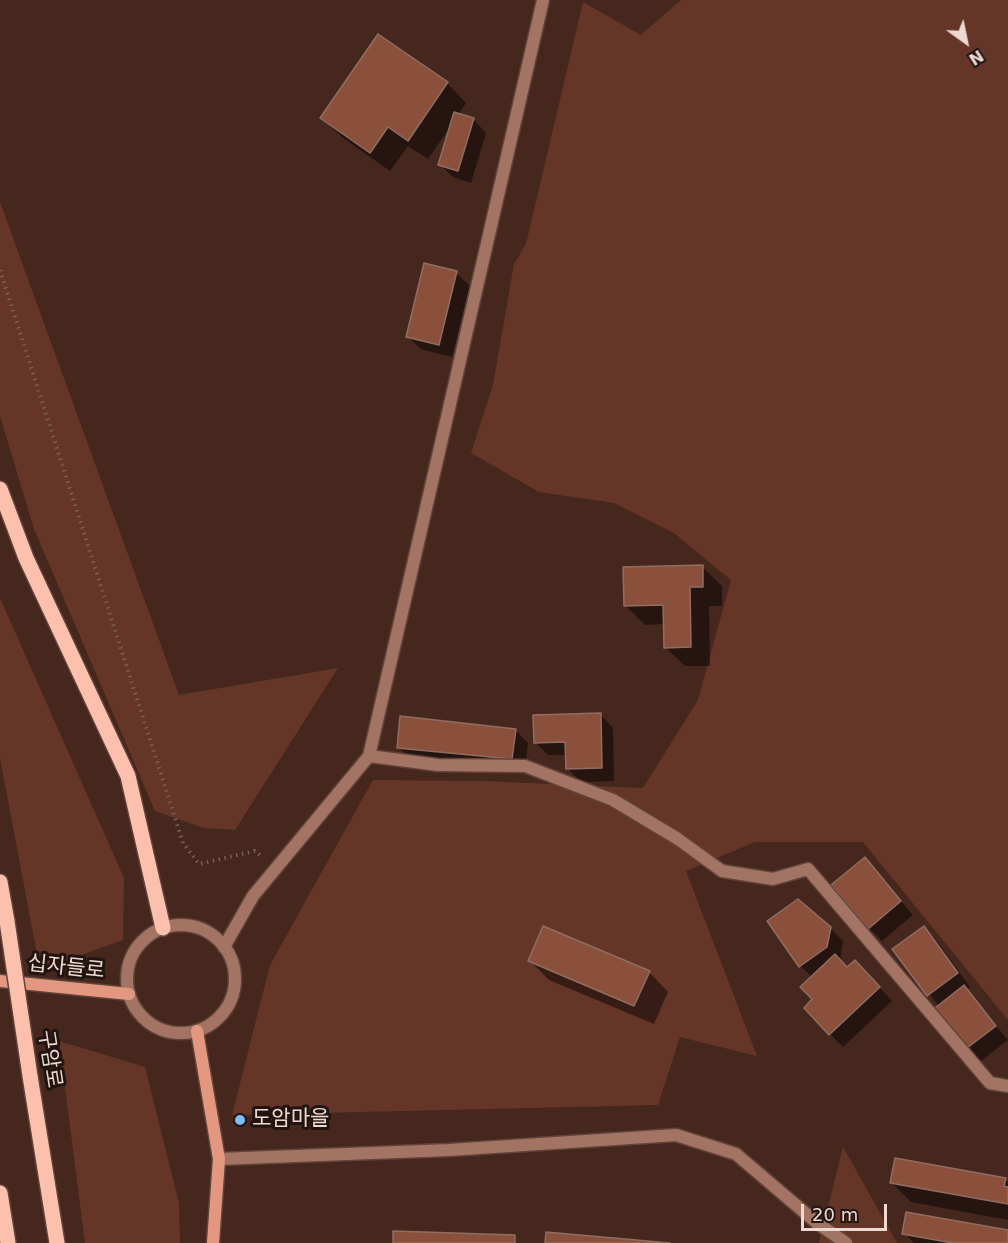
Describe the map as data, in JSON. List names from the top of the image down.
{
  "streets": {
    "main road": ["십자들로", "구암로"]
  },
  "places": ["도암마을"],
  "scale_bar": "20 m",
  "north": "bottom right"
}
